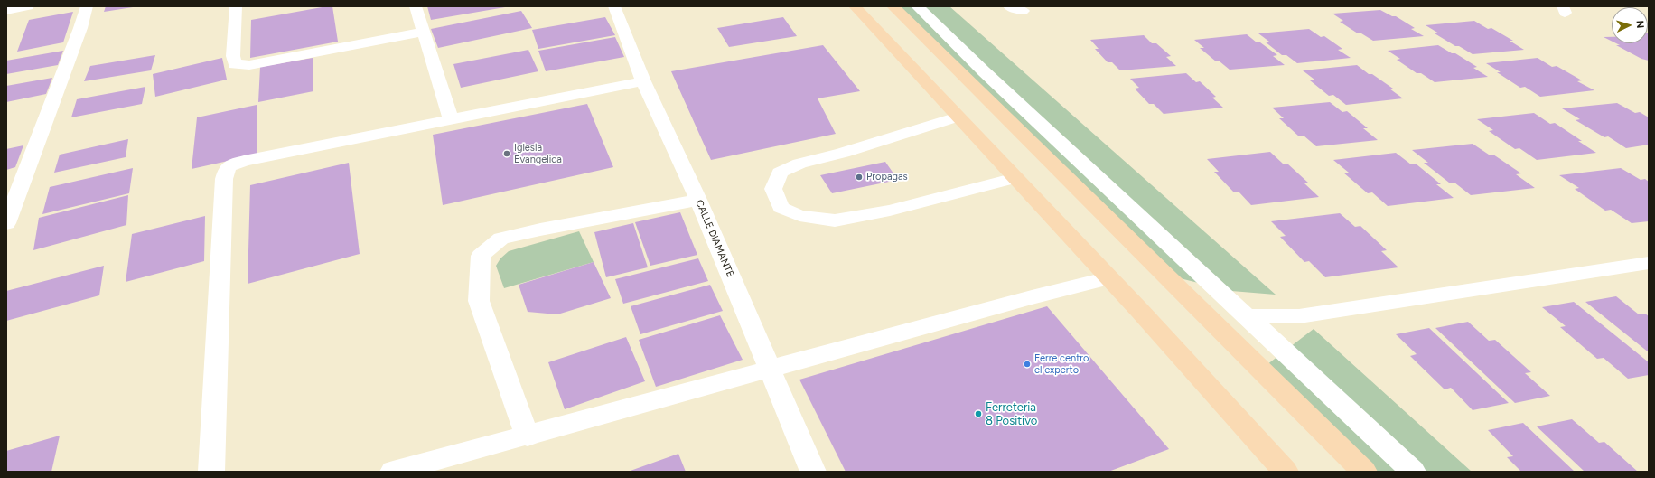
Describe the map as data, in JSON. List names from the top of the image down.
{
  "streets": {
    "street": ["CALLE DIAMANTE"]
  },
  "places": [
    "Iglesia Evangelica",
    "Propagas",
    "Ferre centro el experto",
    "Ferreteria 8 Positivo"
  ],
  "north": "right"
}
